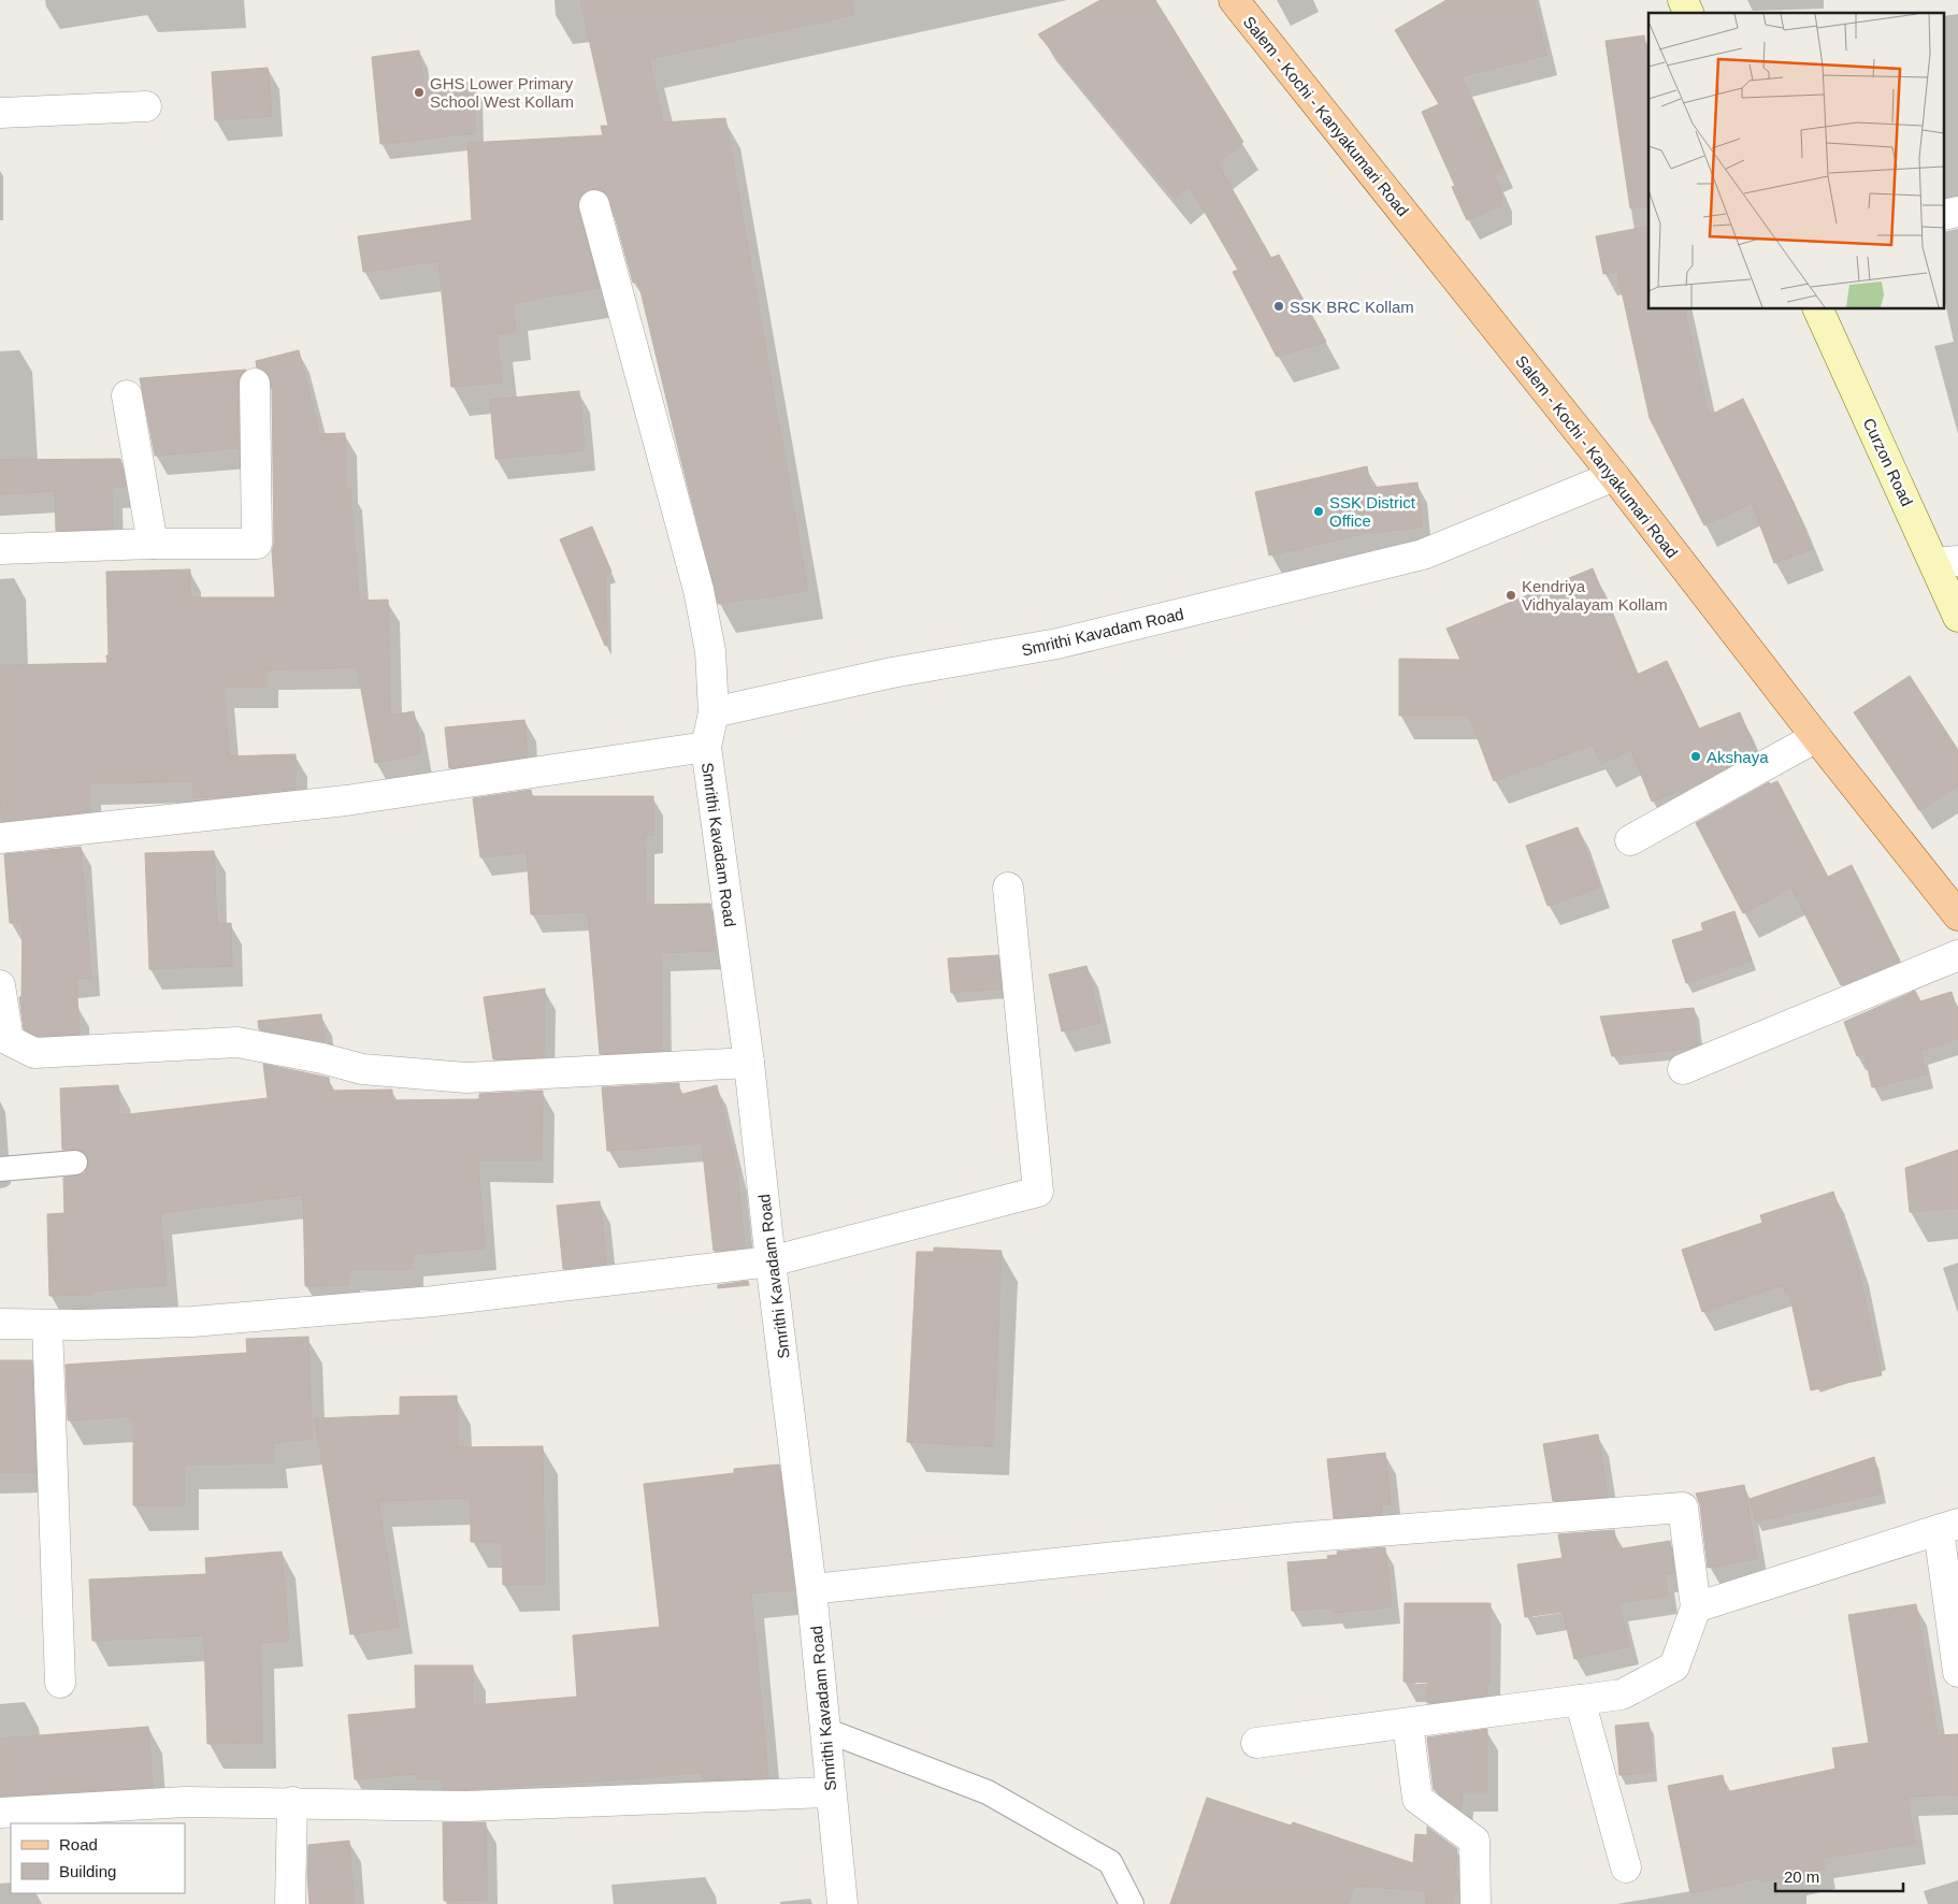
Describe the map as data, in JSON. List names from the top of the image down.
{
  "streets": {
    "main road": ["Salem - Kochi - Kanyakumari Road", "Curzon Road"],
    "street": ["Smrithi Kavadam Road"]
  },
  "crossings": [
    ["Salem - Kochi - Kanyakumari Road", "Smrithi Kavadam Road"]
  ],
  "places": [
    "GHS Lower Primary School West Kollam",
    "SSK BRC Kollam",
    "SSK District Office",
    "Kendriya Vidhyalayam Kollam",
    "Akshaya"
  ],
  "legend": ["Road", "Building"],
  "scale_bar": "20 m"
}
